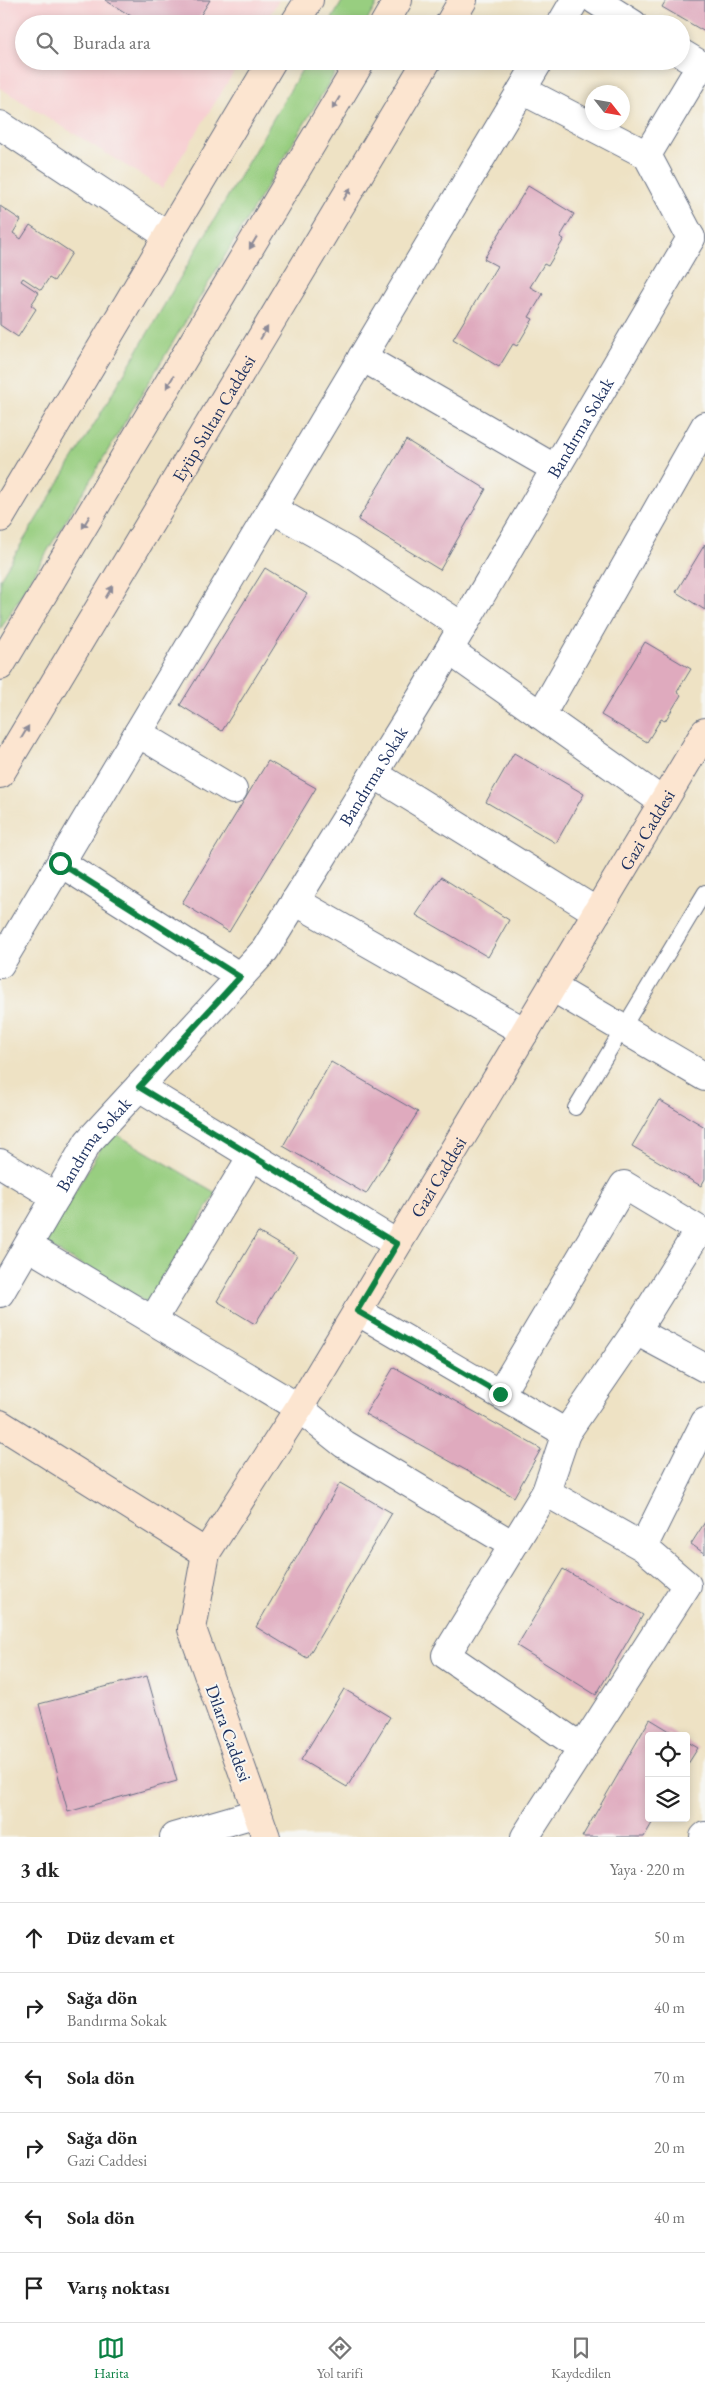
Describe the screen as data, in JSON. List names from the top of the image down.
{
  "streets": {
    "street": [
      "Eyüp Sultan Caddesi",
      "Bandırma Sokak",
      "Gazi Caddesi",
      "Dilara Caddesi"
    ]
  },
  "crossings": [
    ["Gazi Caddesi", "Dilara Caddesi"]
  ],
  "north": "bottom right",
  "page": {
    "search": "Burada ara",
    "heading": ["3 dk", "Yaya · 220 m"],
    "list": [
      ["Düz devam et", "50 m"],
      ["Sağa dön", "Bandırma Sokak", "40 m"],
      ["Sola dön", "70 m"],
      ["Sağa dön", "Gazi Caddesi", "20 m"],
      ["Sola dön", "40 m"],
      "Varış noktası"
    ],
    "nav": ["Harita", "Yol tarifi", "Kaydedilen"]
  }
}
